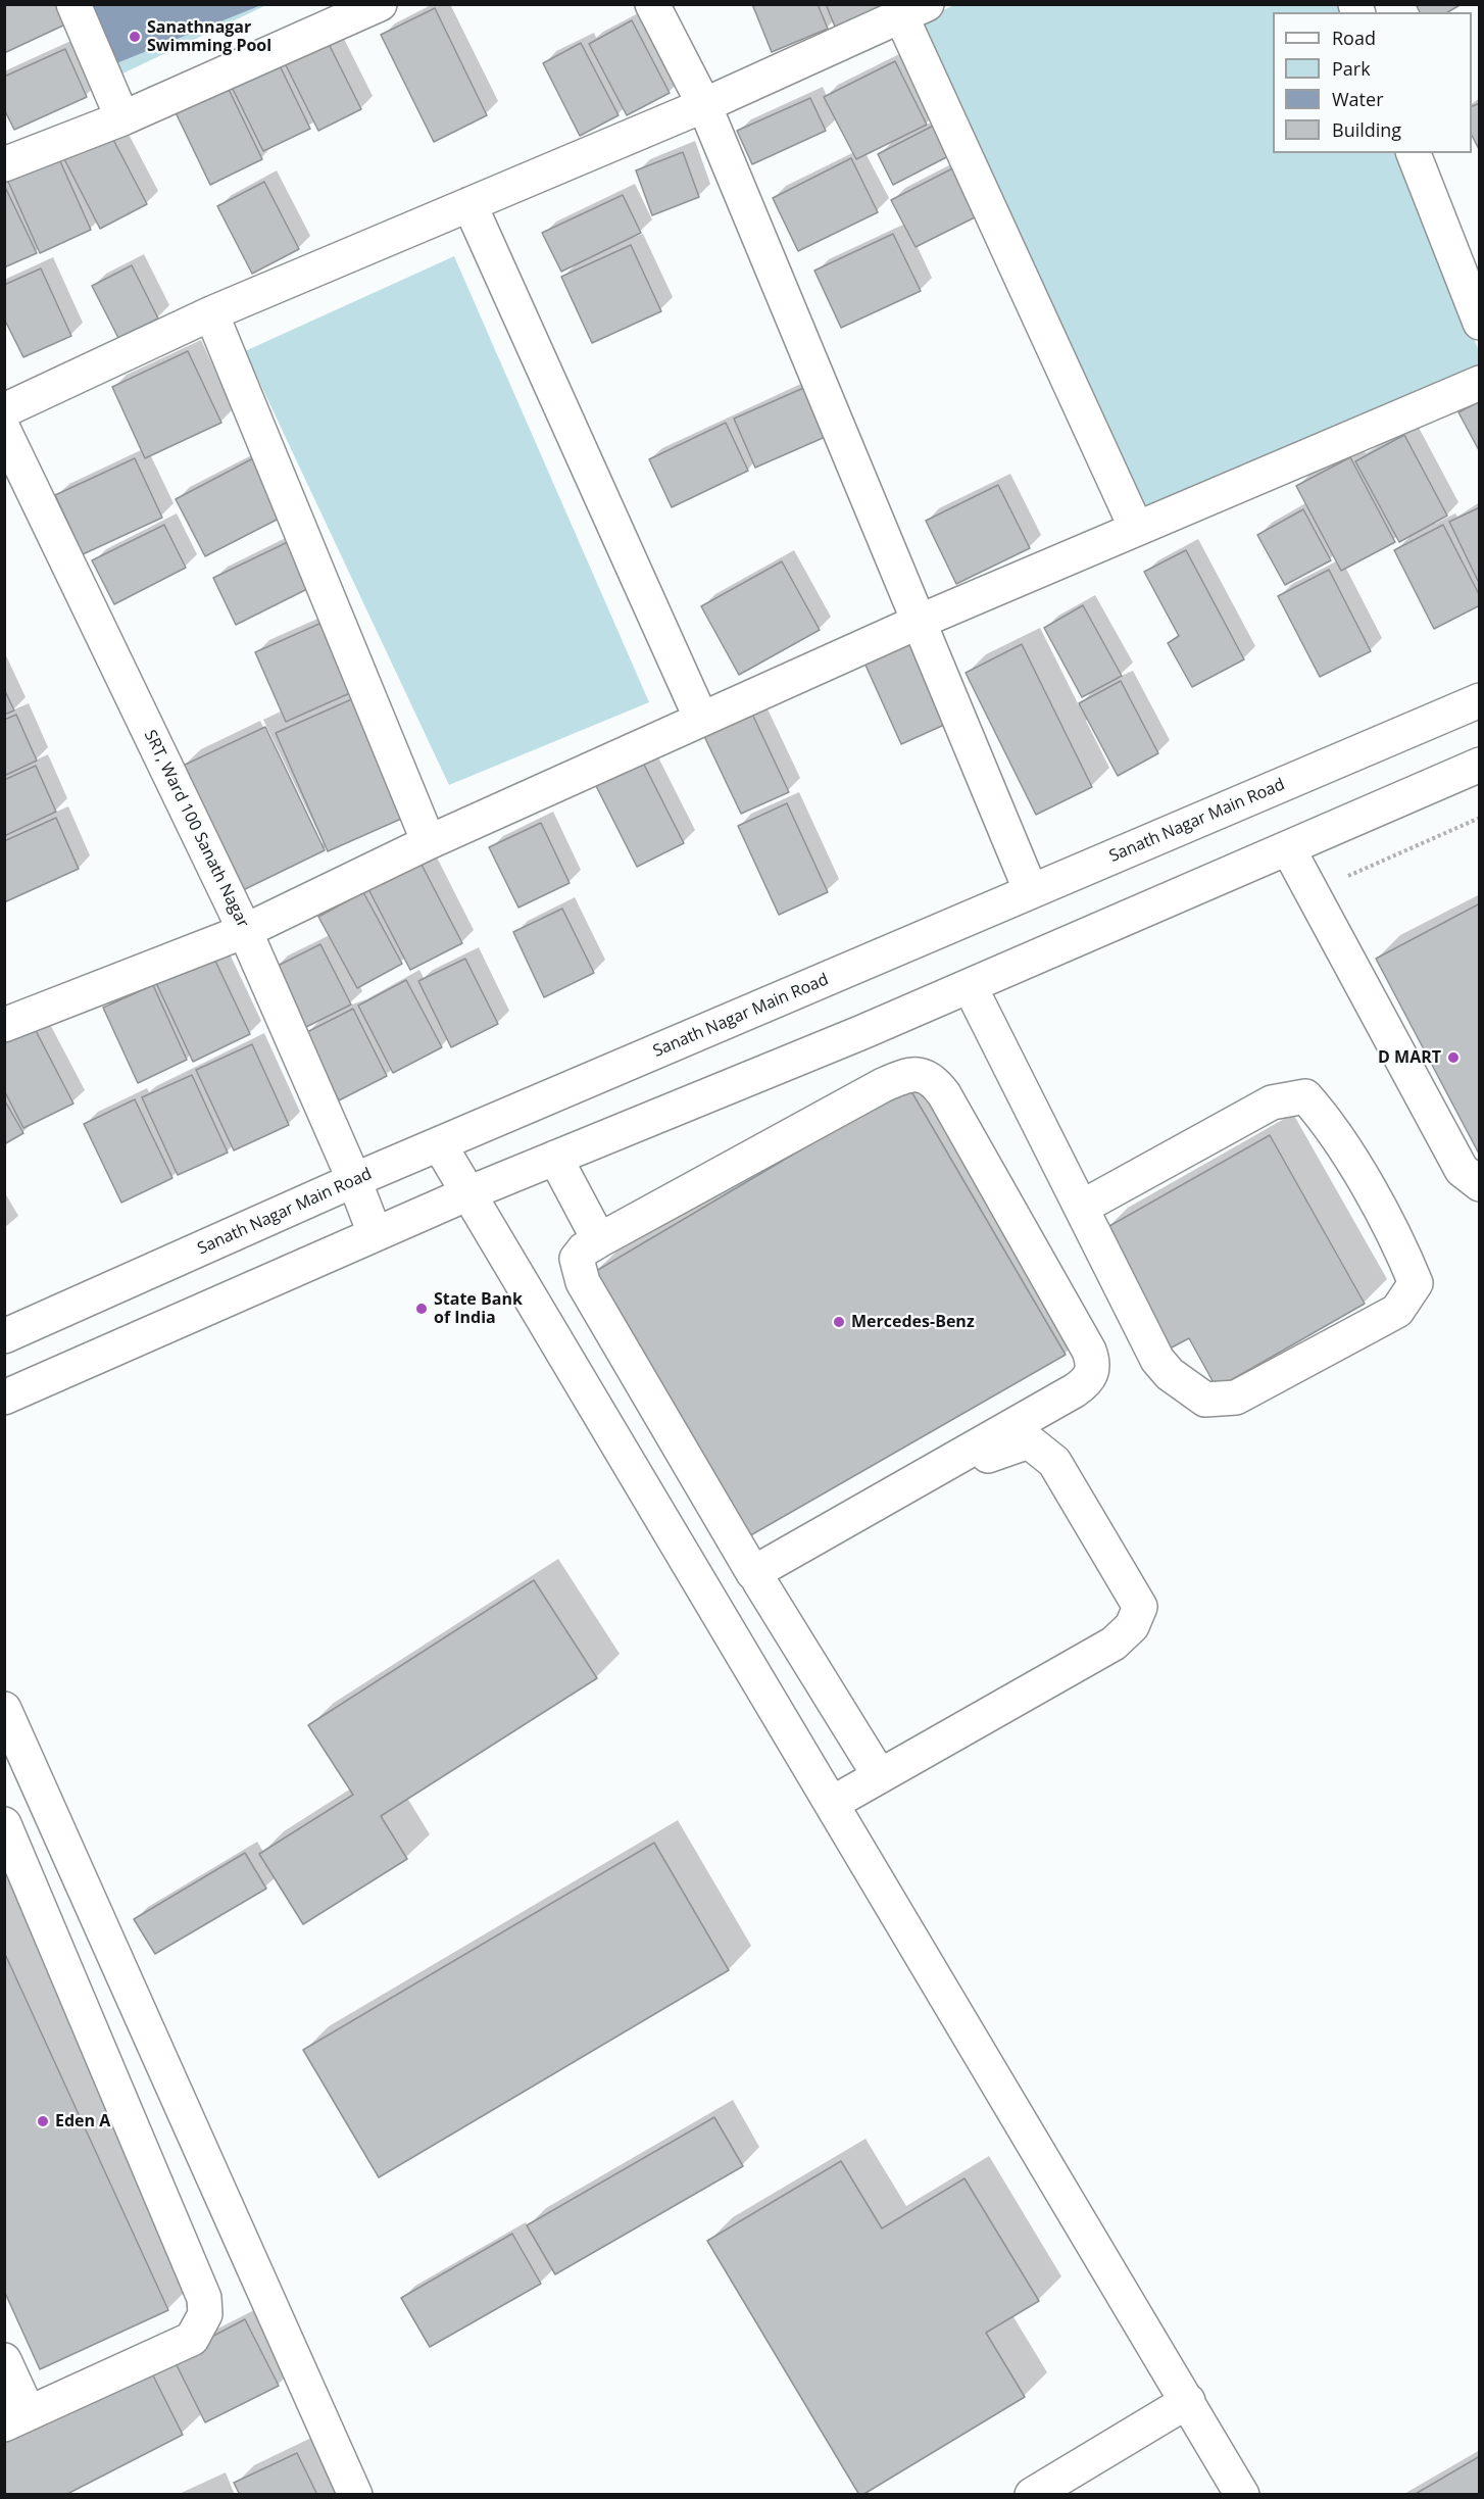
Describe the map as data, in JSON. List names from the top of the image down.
{
  "streets": {
    "street": ["Sanath Nagar Main Road", "SRT, Ward 100 Sanath Nagar"]
  },
  "crossings": [
    ["Sanath Nagar Main Road", "SRT, Ward 100 Sanath Nagar"]
  ],
  "places": [
    "Sanathnagar Swimming Pool",
    "D MART",
    "State Bank of India",
    "Mercedes-Benz",
    "Eden A"
  ],
  "legend": [
    "Road",
    "Park",
    "Water",
    "Building"
  ]
}
